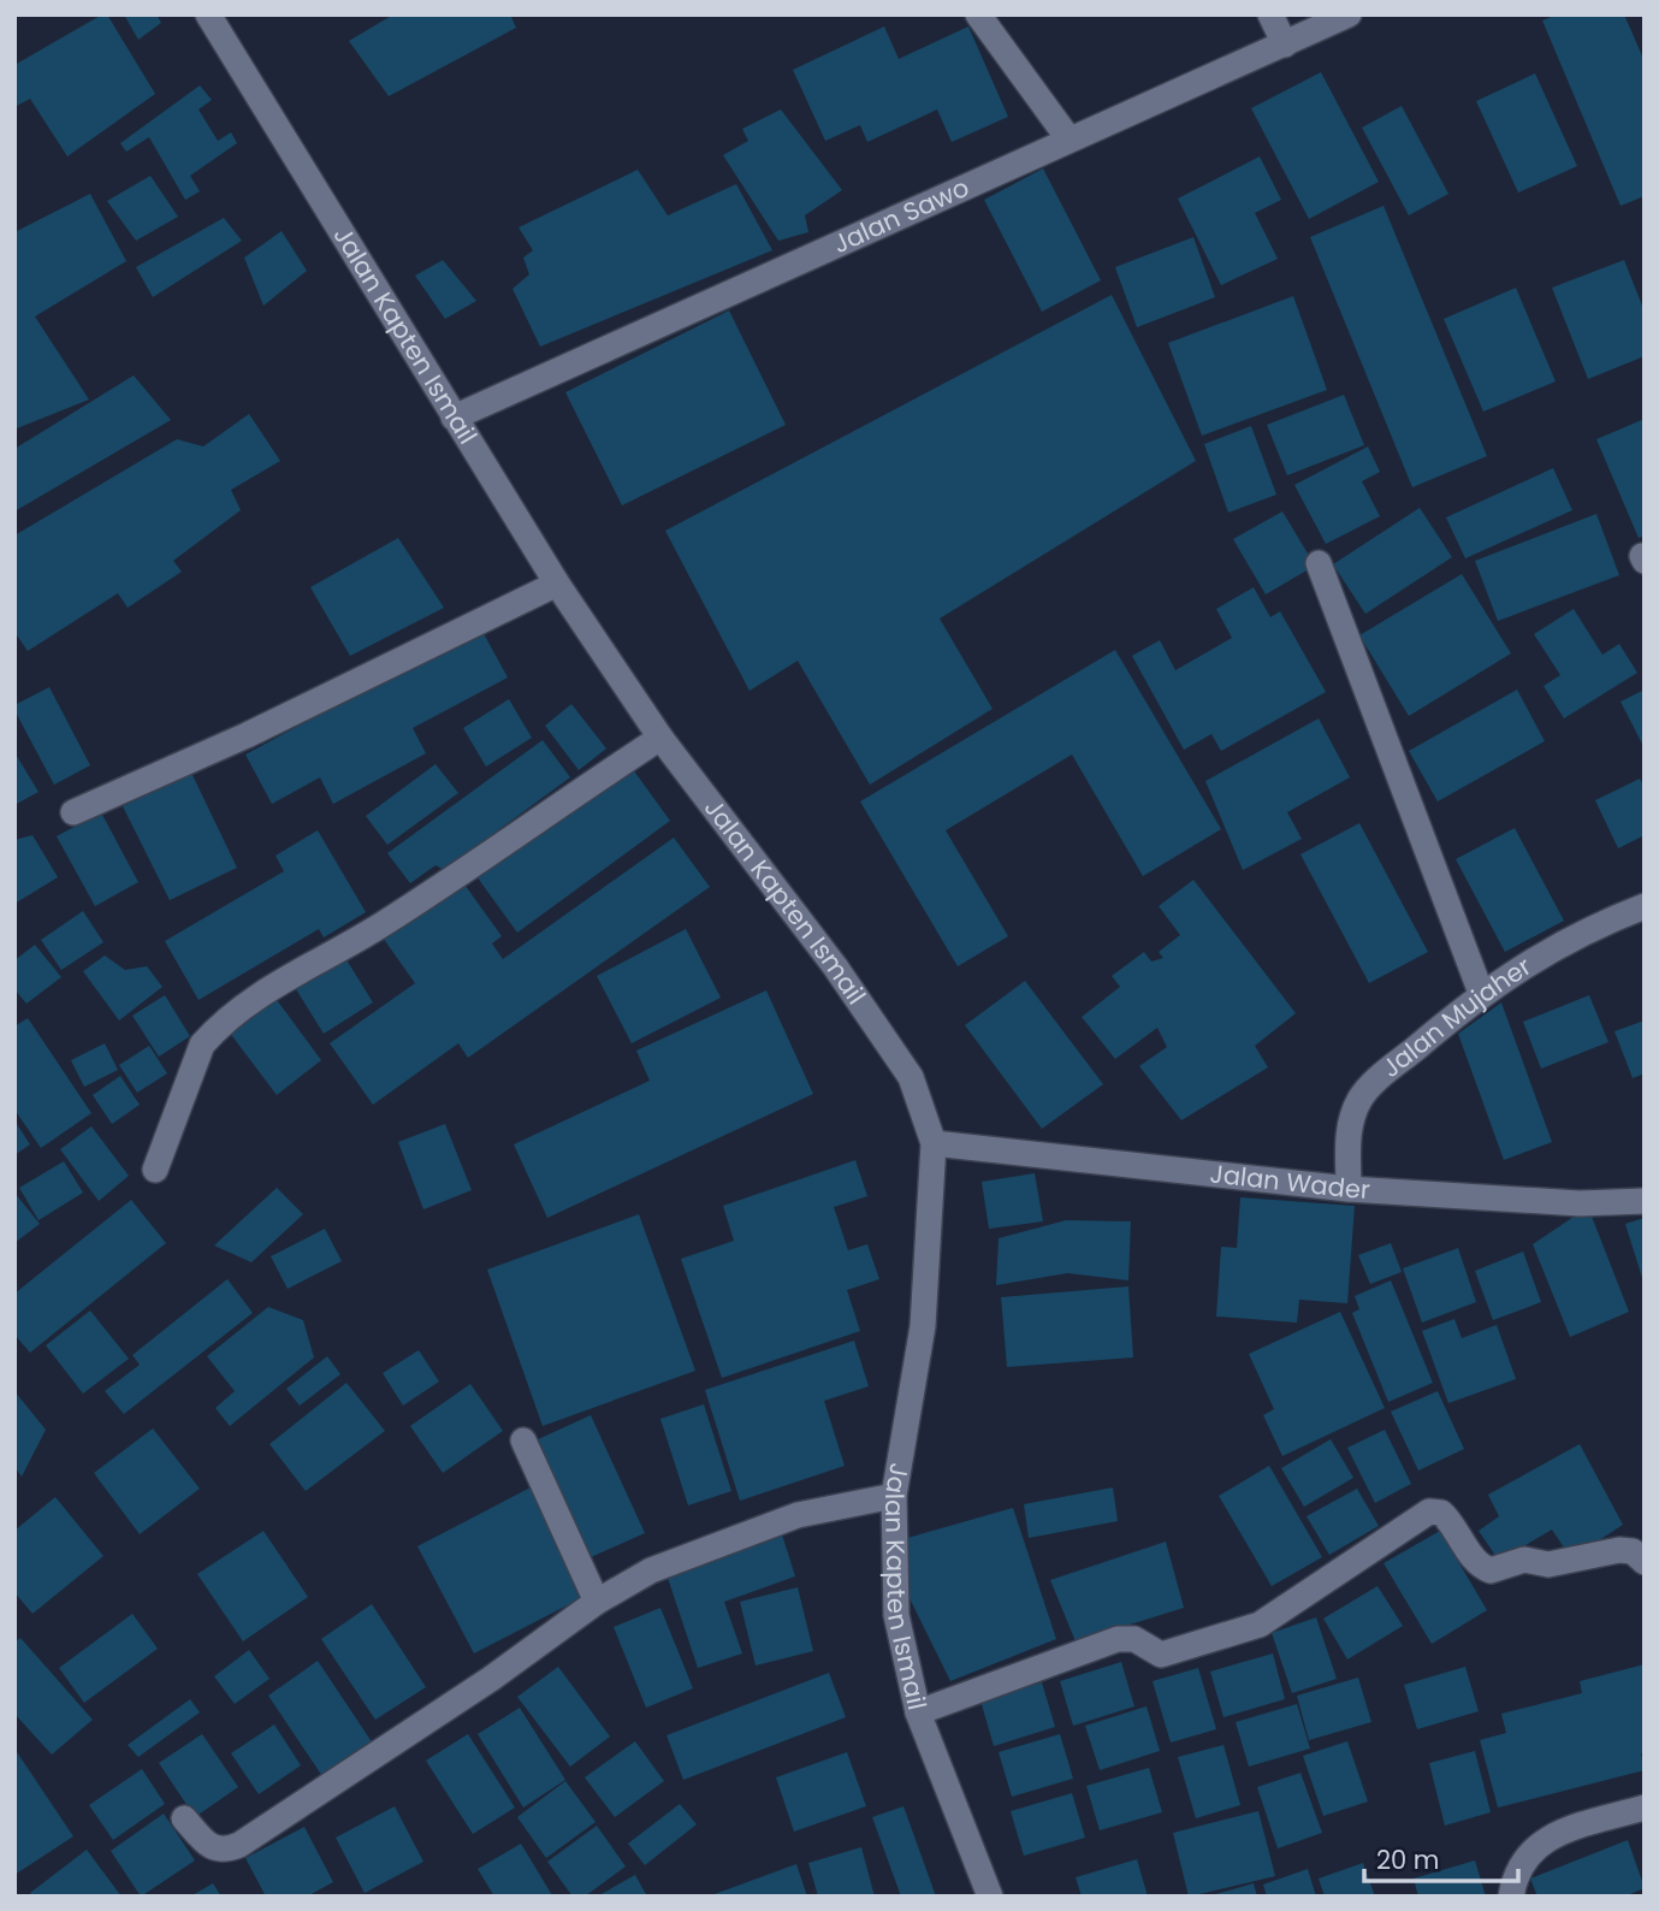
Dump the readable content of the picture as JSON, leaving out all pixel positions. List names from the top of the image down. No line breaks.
{"streets":{"street":["Jalan Sawo","Jalan Kapten Ismail","Jalan Mujaher","Jalan Wader"]},"crossings":[["Jalan Sawo","Jalan Kapten Ismail"],["Jalan Kapten Ismail","Jalan Wader"],["Jalan Mujaher","Jalan Wader"]],"scale_bar":"20 m"}
